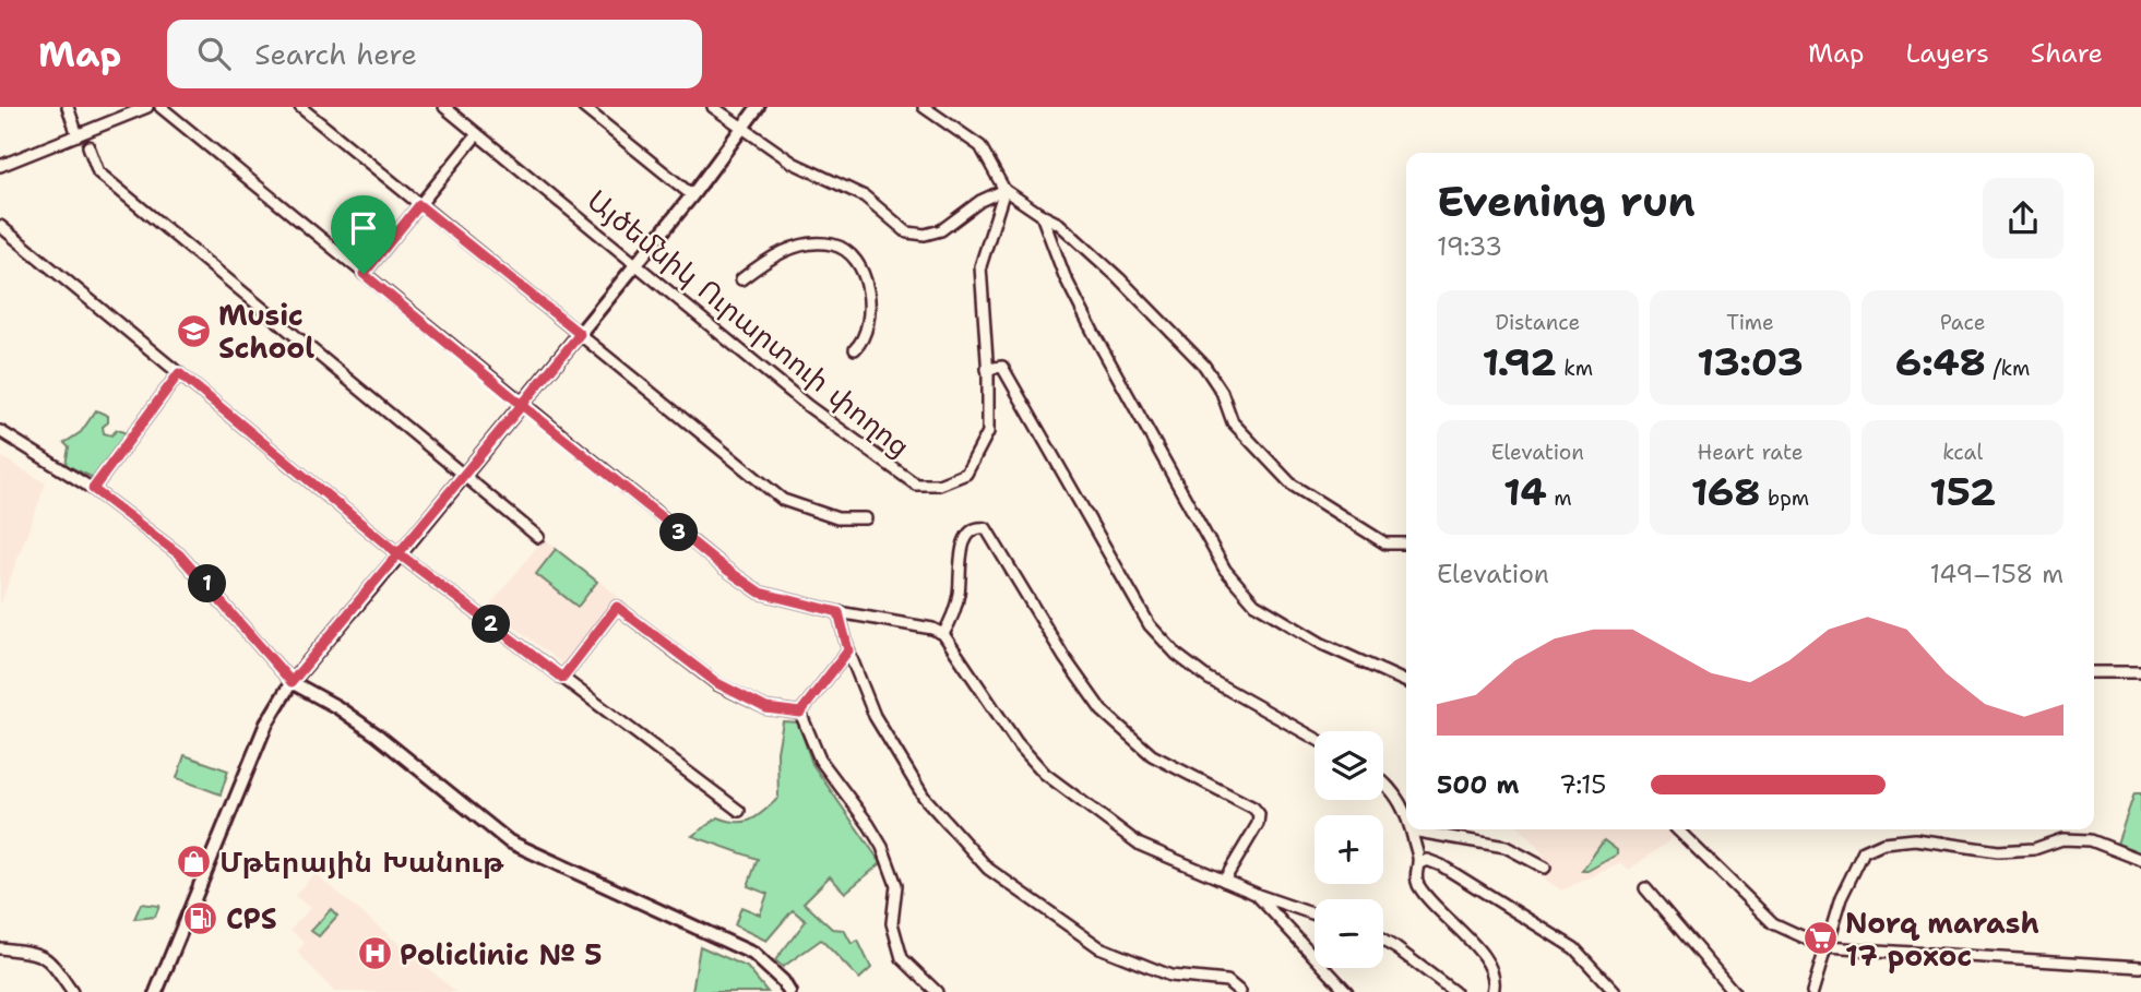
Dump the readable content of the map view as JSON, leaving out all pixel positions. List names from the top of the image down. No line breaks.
{"streets":{"street":["Այծեմնիկ Ուրարտուի փողոց"]},"places":{"school or university":["Music School"],"shop":["Մթերային Խանութ"],"fuel station":["CPS"],"supermarket":["Norq marash 17 poxoc"],"hospital":["Policlinic № 5"]},"page":{"header":"Map","search":"Search here","nav":["Map","Layers","Share"],"heading":["Evening run","19:33"],"stats":[["Distance","1.92 km"],["Time","13:03"],["Pace","6:48 /km"],["Elevation","14 m"],["Heart rate","168 bpm"],["kcal","152"]],"pins":["3","1","2"],"chart":["Elevation","149–158 m"],"map_buttons":["+","−"],"list":[{"name":"500 m","note":"7:15"}]}}
